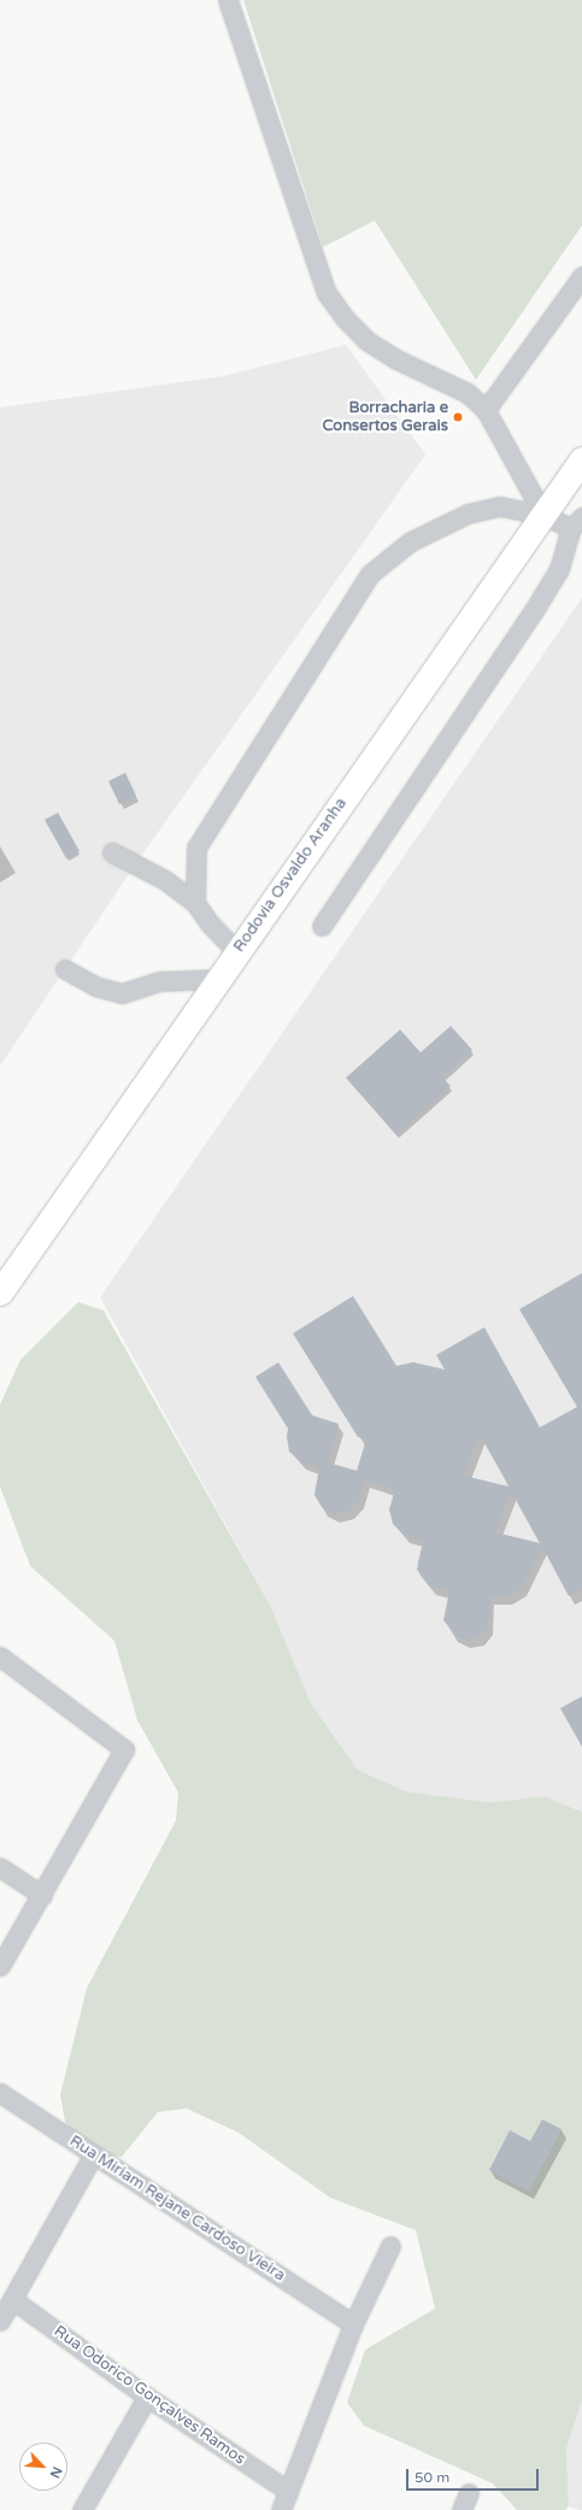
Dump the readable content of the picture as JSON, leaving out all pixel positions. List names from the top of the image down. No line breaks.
{"streets":{"highway":["Rodovia Osvaldo Aranha"],"street":["Rua Miriam Rejane Cardoso Vieira","Rua Odorico Gonçalves Ramos"]},"places":["Borracharia e Consertos Gerais"],"scale_bar":"50 m","north":"bottom right"}
